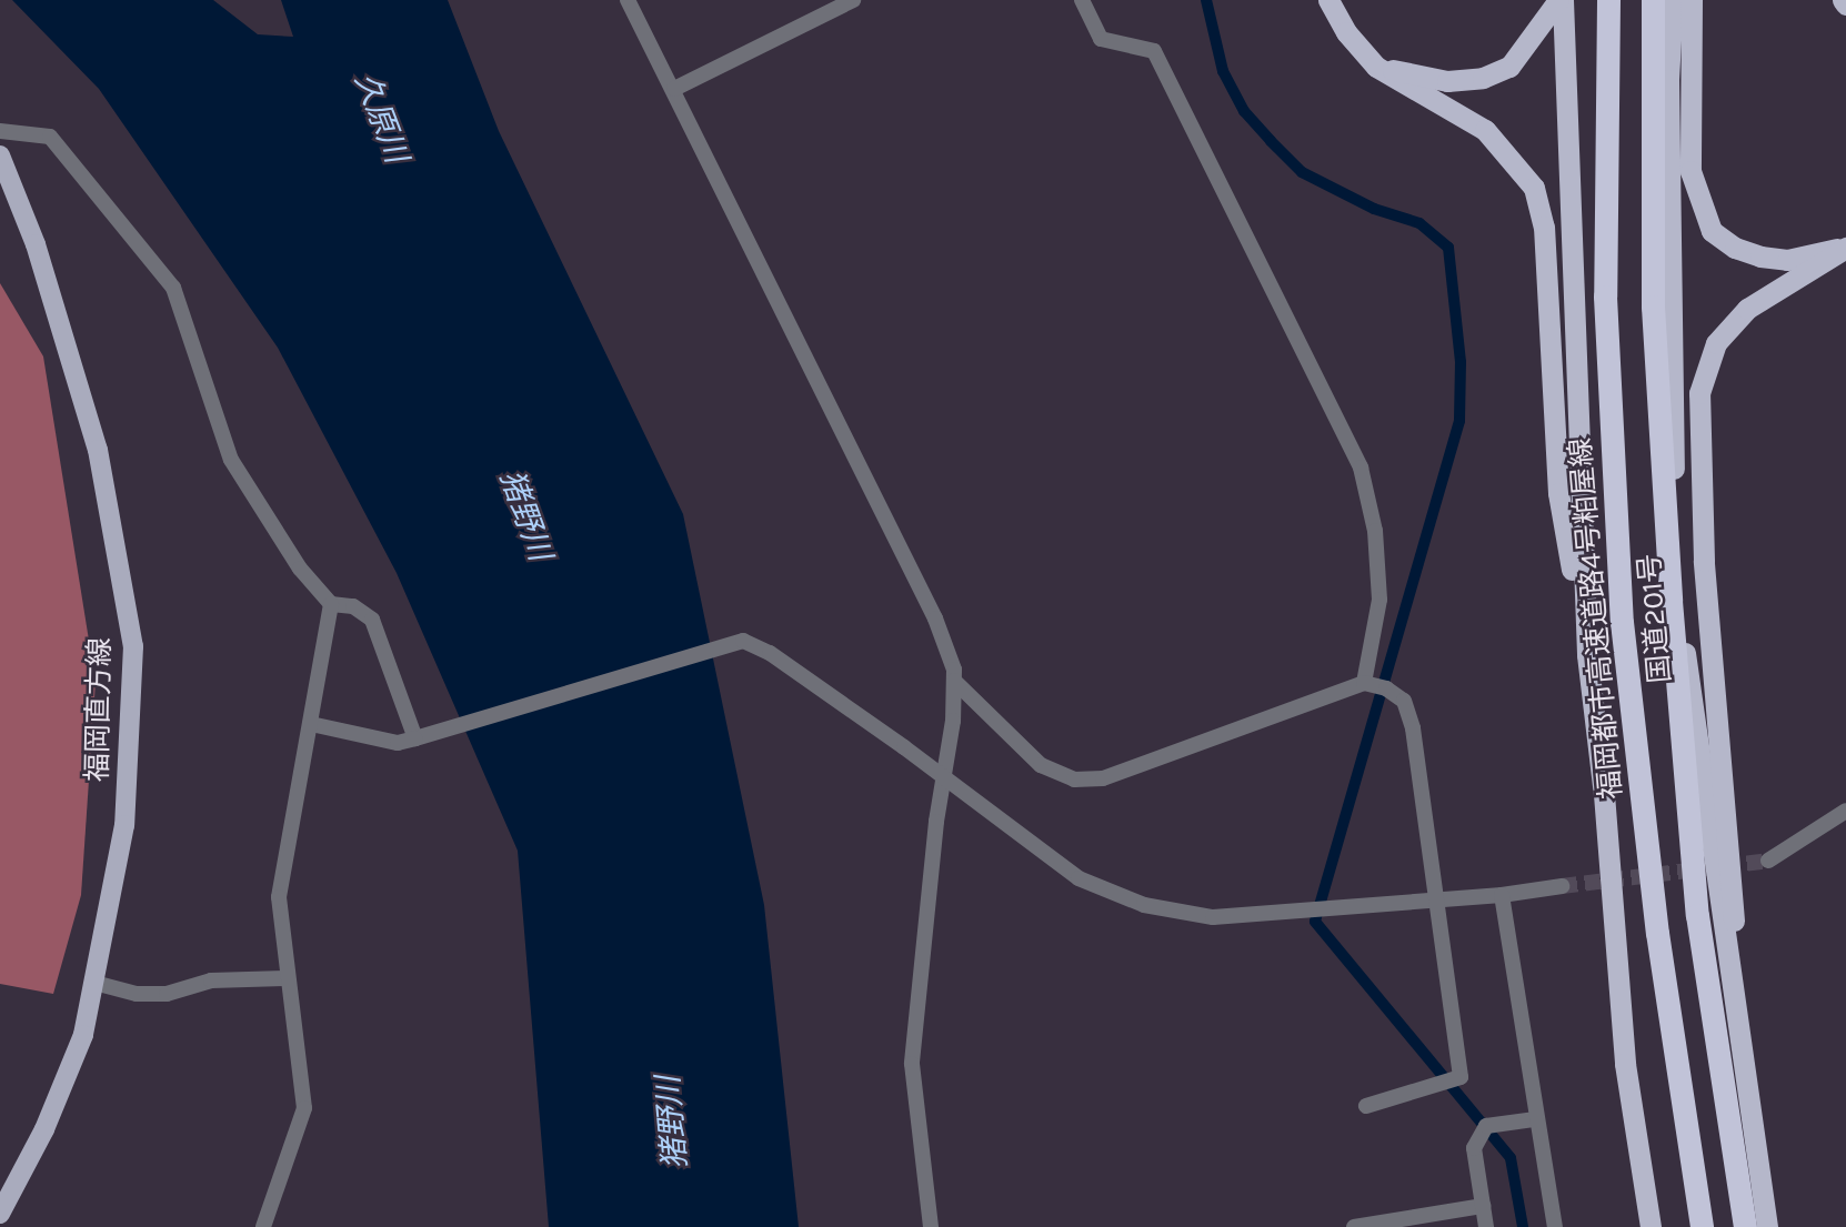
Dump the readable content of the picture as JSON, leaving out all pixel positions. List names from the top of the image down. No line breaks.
{"streets":{"highway":["福岡都市高速道路4号粕屋線","国道201号"],"main road":["福岡直方線"]},"water":["久原川","猪野川"]}
